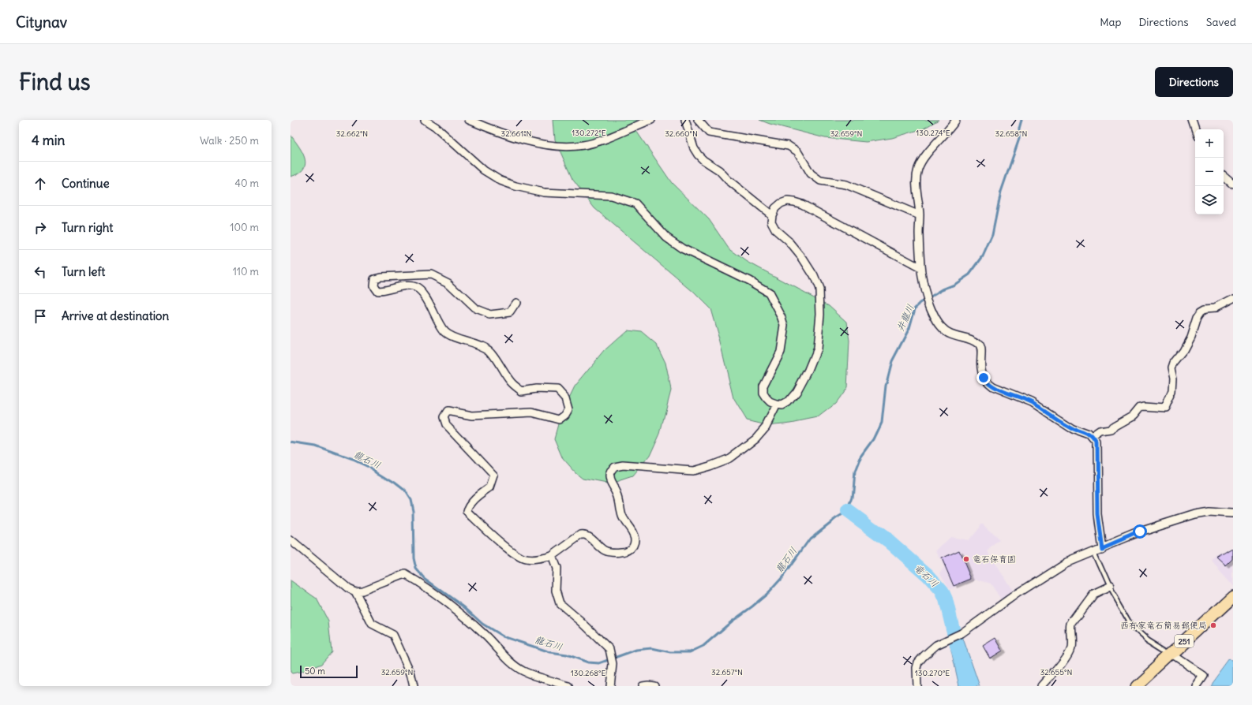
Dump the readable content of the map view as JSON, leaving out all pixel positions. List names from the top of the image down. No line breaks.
{"streets":{"highway":["251"]},"water":["井龍川","龍石川","竜石川"],"places":["竜石保育園","西有家竜石簡易郵便局"],"scale_bar":"50 m","page":{"header":"Citynav","nav":["Map","Directions","Saved"],"buttons":"Directions","title":"Find us","heading":["4 min","Walk · 250 m"],"map_buttons":["+","−"],"list":[["Continue","40 m"],["Turn right","100 m"],["Turn left","110 m"],"Arrive at destination"],"scale":"50 m"},"coordinates":["130.272°E","130.274°E","32.662°N","32.661°N","32.660°N","32.659°N","32.658°N","32.657°N","32.655°N","130.268°E","130.270°E"]}
